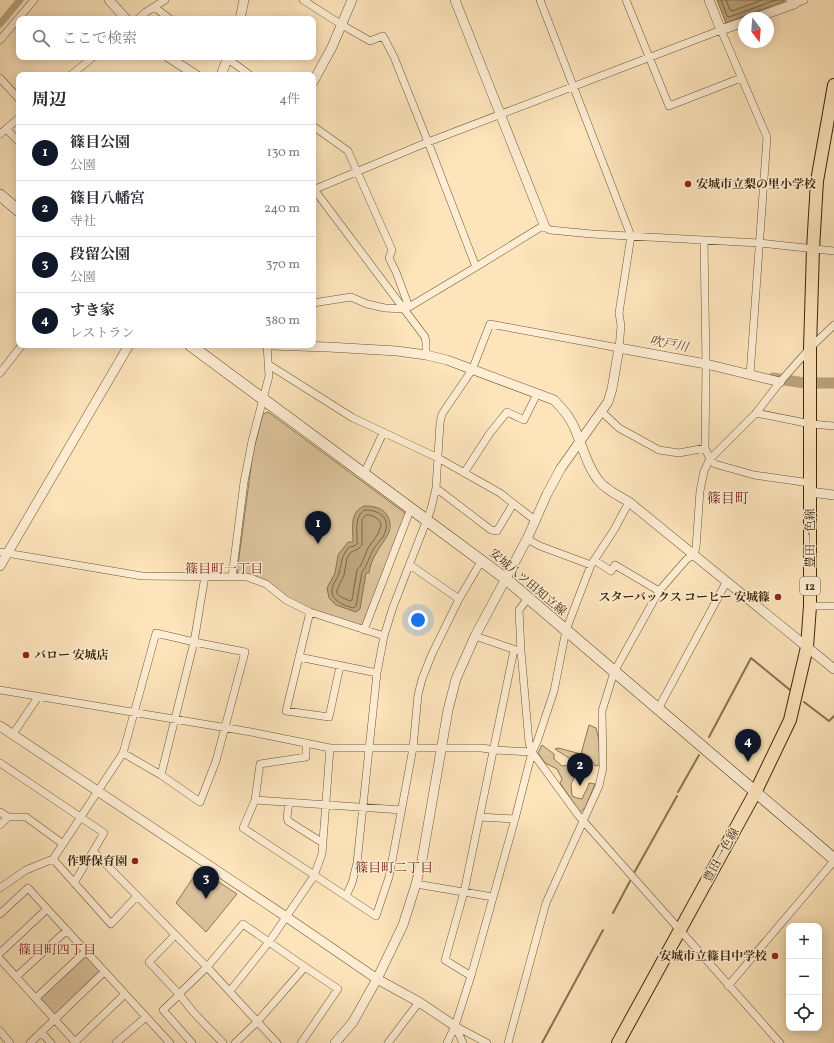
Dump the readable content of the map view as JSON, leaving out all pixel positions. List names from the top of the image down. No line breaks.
{"streets":{"main road":["豊田一色線","安城八ツ田知立線","12"]},"crossings":[["豊田一色線","安城八ツ田知立線"]],"districts":["篠目町","篠目町一丁目","篠目町二丁目","篠目町四丁目"],"water":["吹戸川"],"places":["安城市立梨の里小学校","スターバックス コーヒー 安城篠","バロー 安城店","作野保育園","安城市立篠目中学校"],"north":"bottom","page":{"search":"ここで検索","heading":["周辺","4件"],"list":[{"mark":"1","name":"篠目公園","note":"公園","value":"130 m"},{"mark":"2","name":"篠目八幡宮","note":"寺社","value":"240 m"},{"mark":"3","name":"段留公園","note":"公園","value":"370 m"},{"mark":"4","name":"すき家","note":"レストラン","value":"380 m"}],"pins":["1","4","2","3"],"map_buttons":["+","−"]}}
